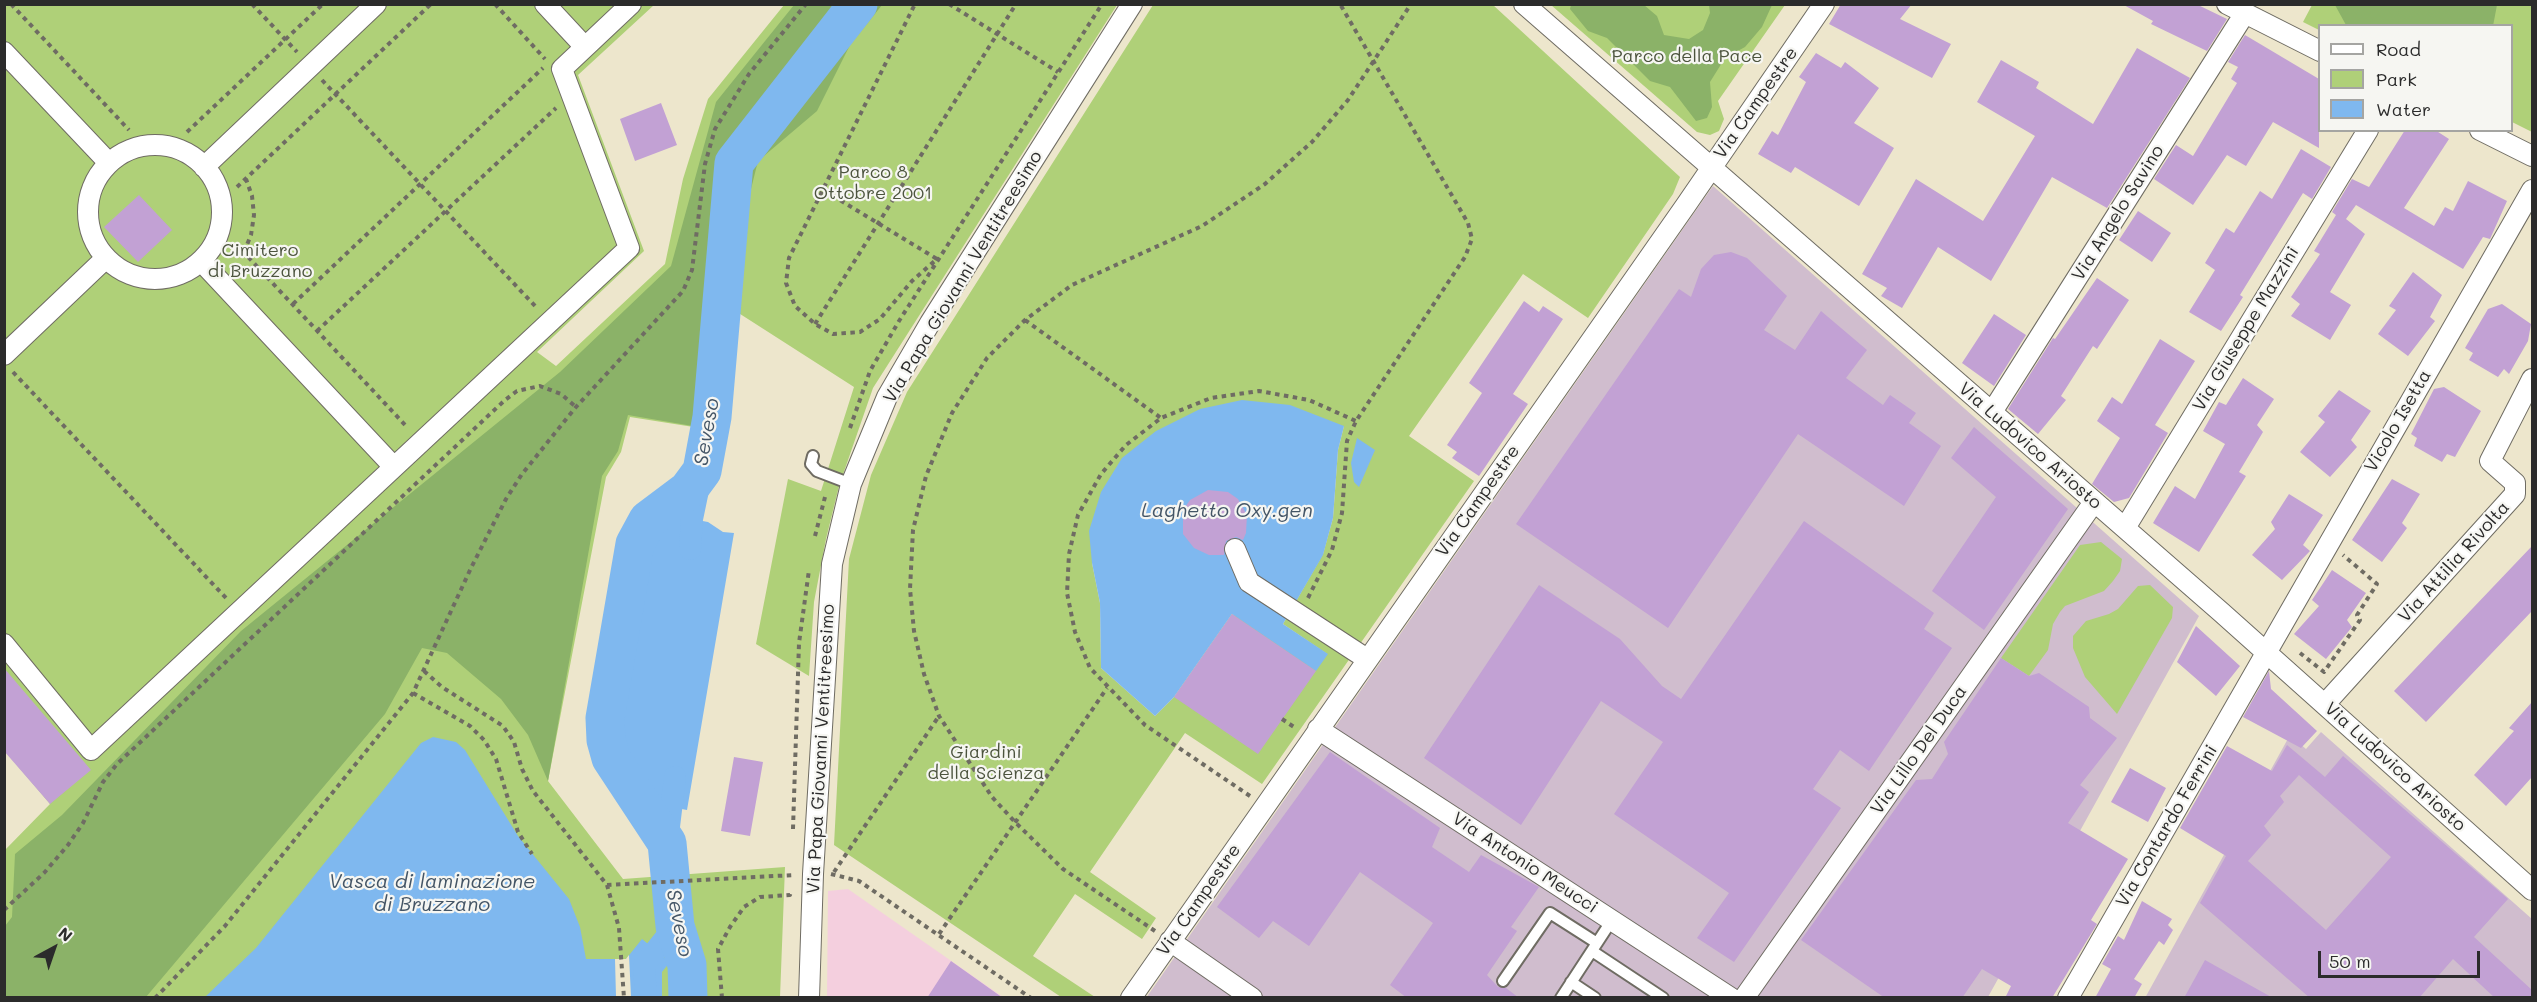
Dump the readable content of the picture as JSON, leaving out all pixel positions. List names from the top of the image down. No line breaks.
{"streets":{"street":["Via Campestre","Via Angelo Savino","Via Papa Giovanni Ventitreesimo","Via Giuseppe Mazzini","Vicolo Isetta","Via Ludovico Ariosto","Via Attilia Rivolta","Via Lillo Del Duca","Via Contardo Ferrini","Via Antonio Meucci"]},"crossings":[["Via Campestre","Via Ludovico Ariosto"],["Via Campestre","Via Antonio Meucci"],["Via Angelo Savino","Via Ludovico Ariosto"],["Via Giuseppe Mazzini","Via Ludovico Ariosto"],["Vicolo Isetta","Via Ludovico Ariosto"],["Vicolo Isetta","Via Contardo Ferrini"],["Via Ludovico Ariosto","Via Attilia Rivolta"],["Via Ludovico Ariosto","Via Lillo Del Duca"],["Via Ludovico Ariosto","Via Contardo Ferrini"]],"water":["Seveso","Laghetto Oxy.gen","Vasca di laminazione di Bruzzano"],"parks":["Parco della Pace","Parco 8 Ottobre 2001","Cimitero di Bruzzano","Giardini della Scienza"],"legend":["Road","Park","Water"],"scale_bar":"50 m","north":"top right"}
